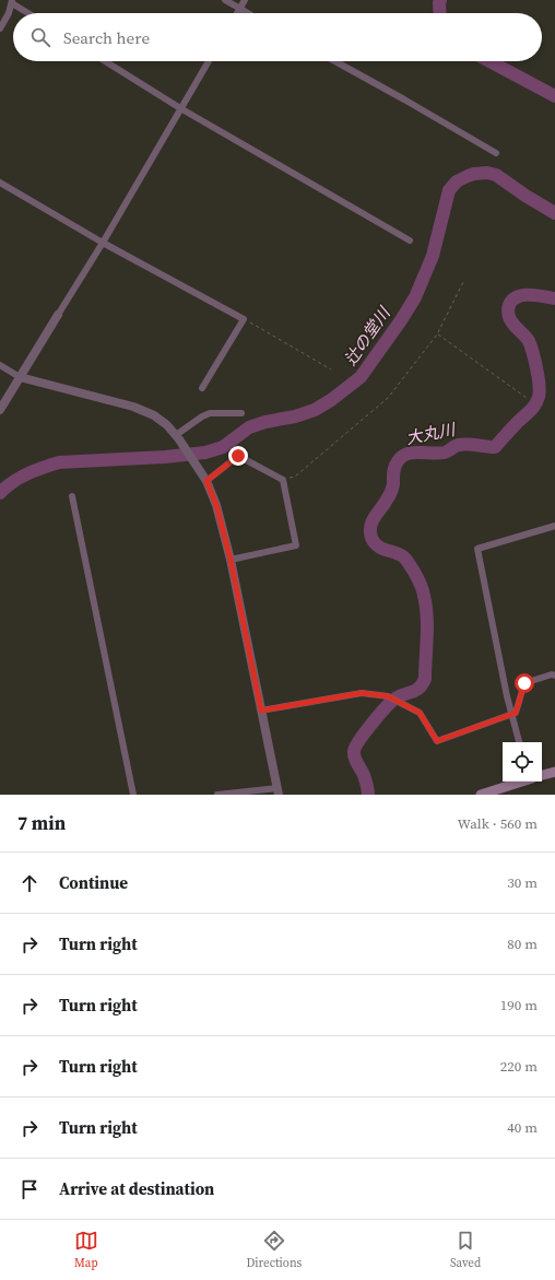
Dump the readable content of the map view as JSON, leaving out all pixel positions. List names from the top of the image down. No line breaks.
{"water":["辻の堂川","大丸川"],"page":{"search":"Search here","heading":["7 min","Walk · 560 m"],"list":[["Continue","30 m"],["Turn right","80 m"],["Turn right","190 m"],["Turn right","220 m"],["Turn right","40 m"],"Arrive at destination"],"nav":["Map","Directions","Saved"]}}
